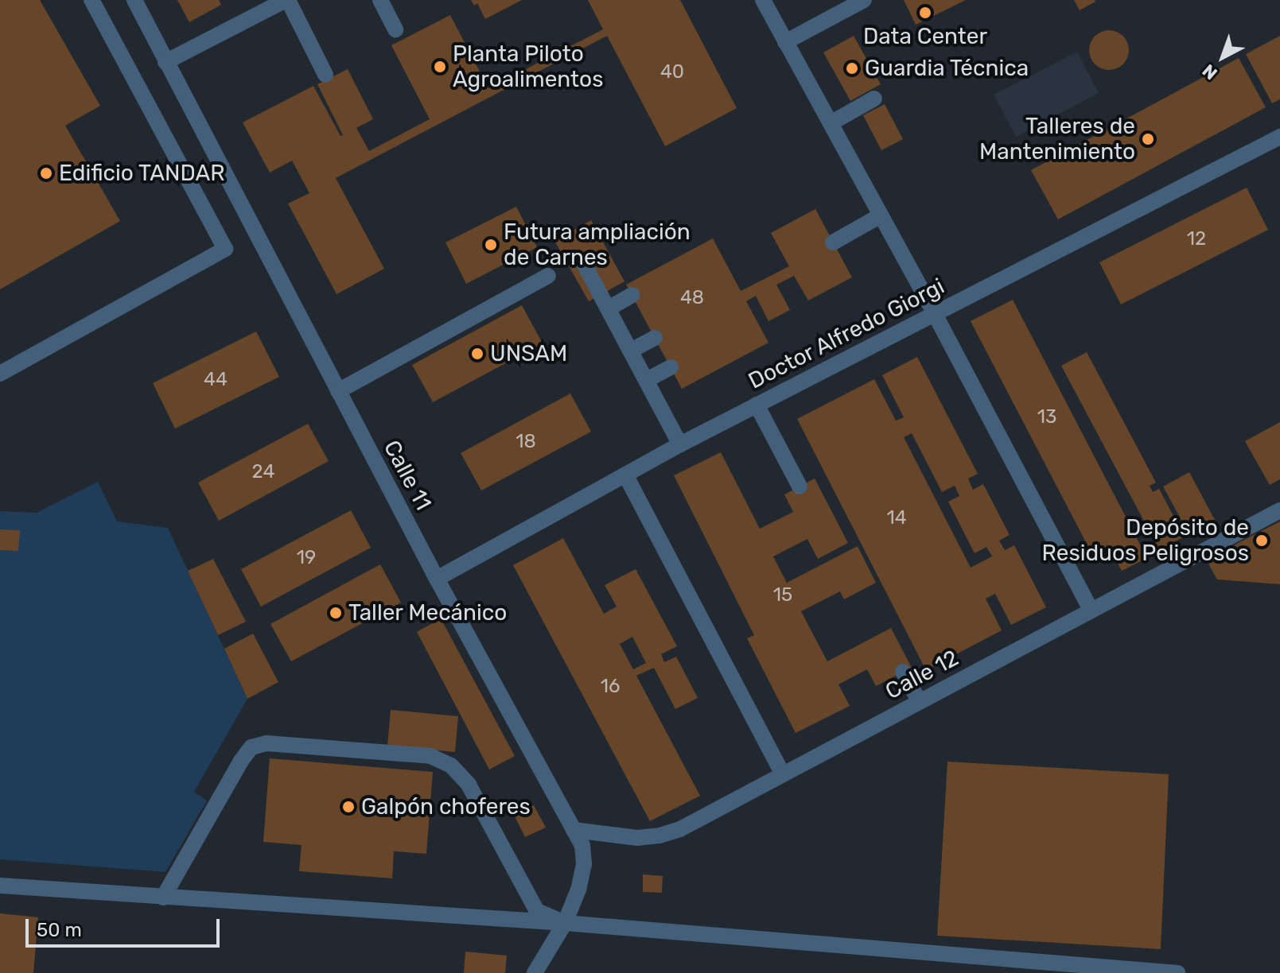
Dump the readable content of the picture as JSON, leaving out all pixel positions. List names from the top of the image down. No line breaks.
{"streets":{"lane":["Doctor Alfredo Giorgi","Calle 11","Calle 12"]},"crossings":[["Doctor Alfredo Giorgi","Calle 11"],["Calle 11","Calle 12"]],"places":["Data Center","Planta Piloto Agroalimentos","Guardia Técnica","Talleres de Mantenimiento","Edificio TANDAR","Futura ampliación de Carnes","UNSAM","Depósito de Residuos Peligrosos","Taller Mecánico","Galpón choferes"],"house_numbers":["40","12","48","44","13","18","24","14","19","15","16"],"scale_bar":"50 m","north":"bottom left"}
